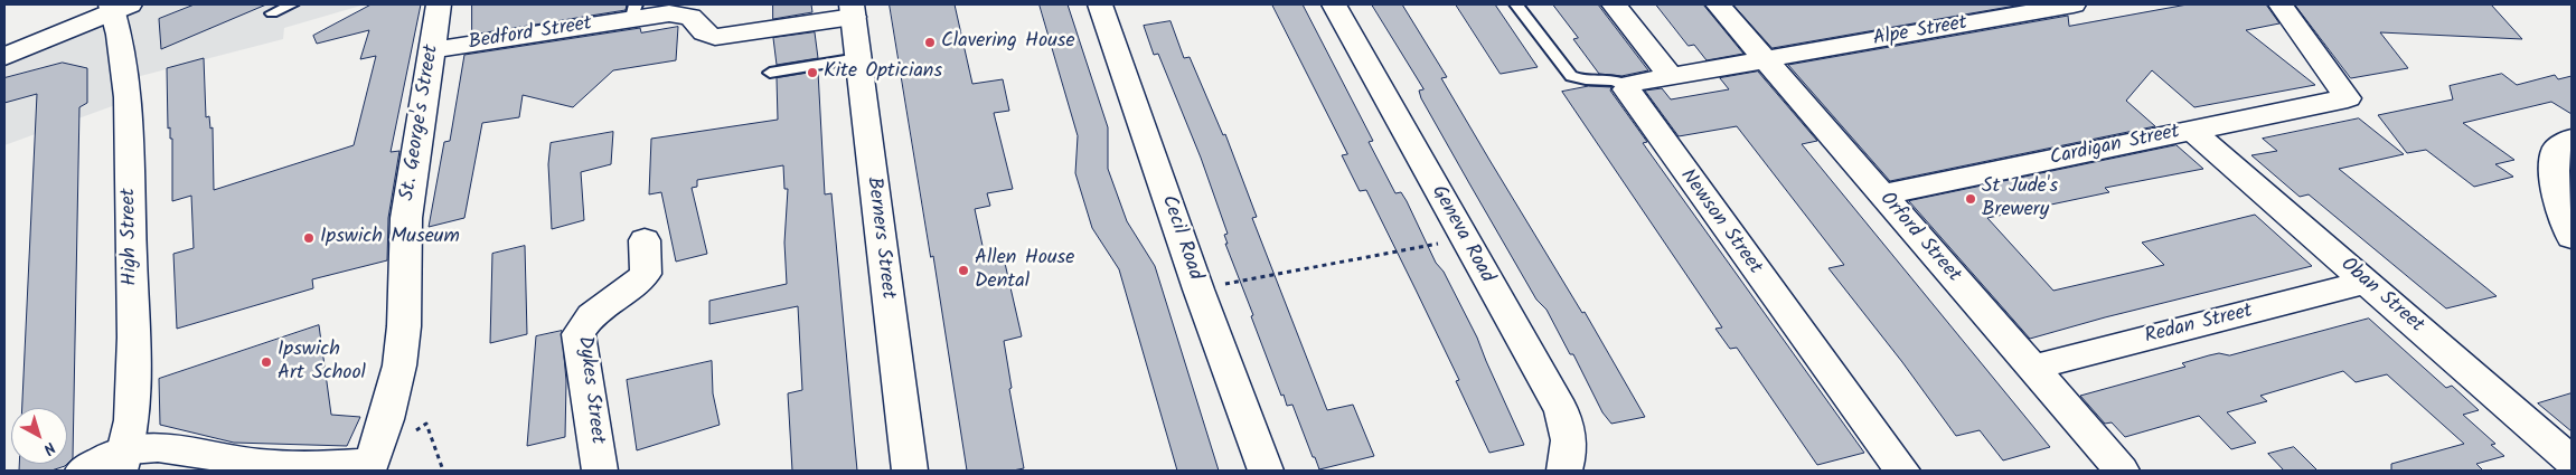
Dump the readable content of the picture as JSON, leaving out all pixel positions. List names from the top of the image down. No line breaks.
{"streets":{"street":["Alpe Street","Bedford Street","St. George's Street","Cardigan Street","Newson Street","Geneva Road","High Street","Berners Street","Cecil Road","Orford Street","Oban Street","Redan Street","Dykes Street"]},"crossings":[["Alpe Street","Orford Street"],["Bedford Street","St. George's Street"],["Bedford Street","Berners Street"],["Cardigan Street","Orford Street"],["Cardigan Street","Oban Street"],["Orford Street","Redan Street"],["Oban Street","Redan Street"]],"places":["Clavering House","Kite Opticians","St Jude's Brewery","Ipswich Museum","Allen House Dental","Ipswich Art School"],"north":"bottom right"}
